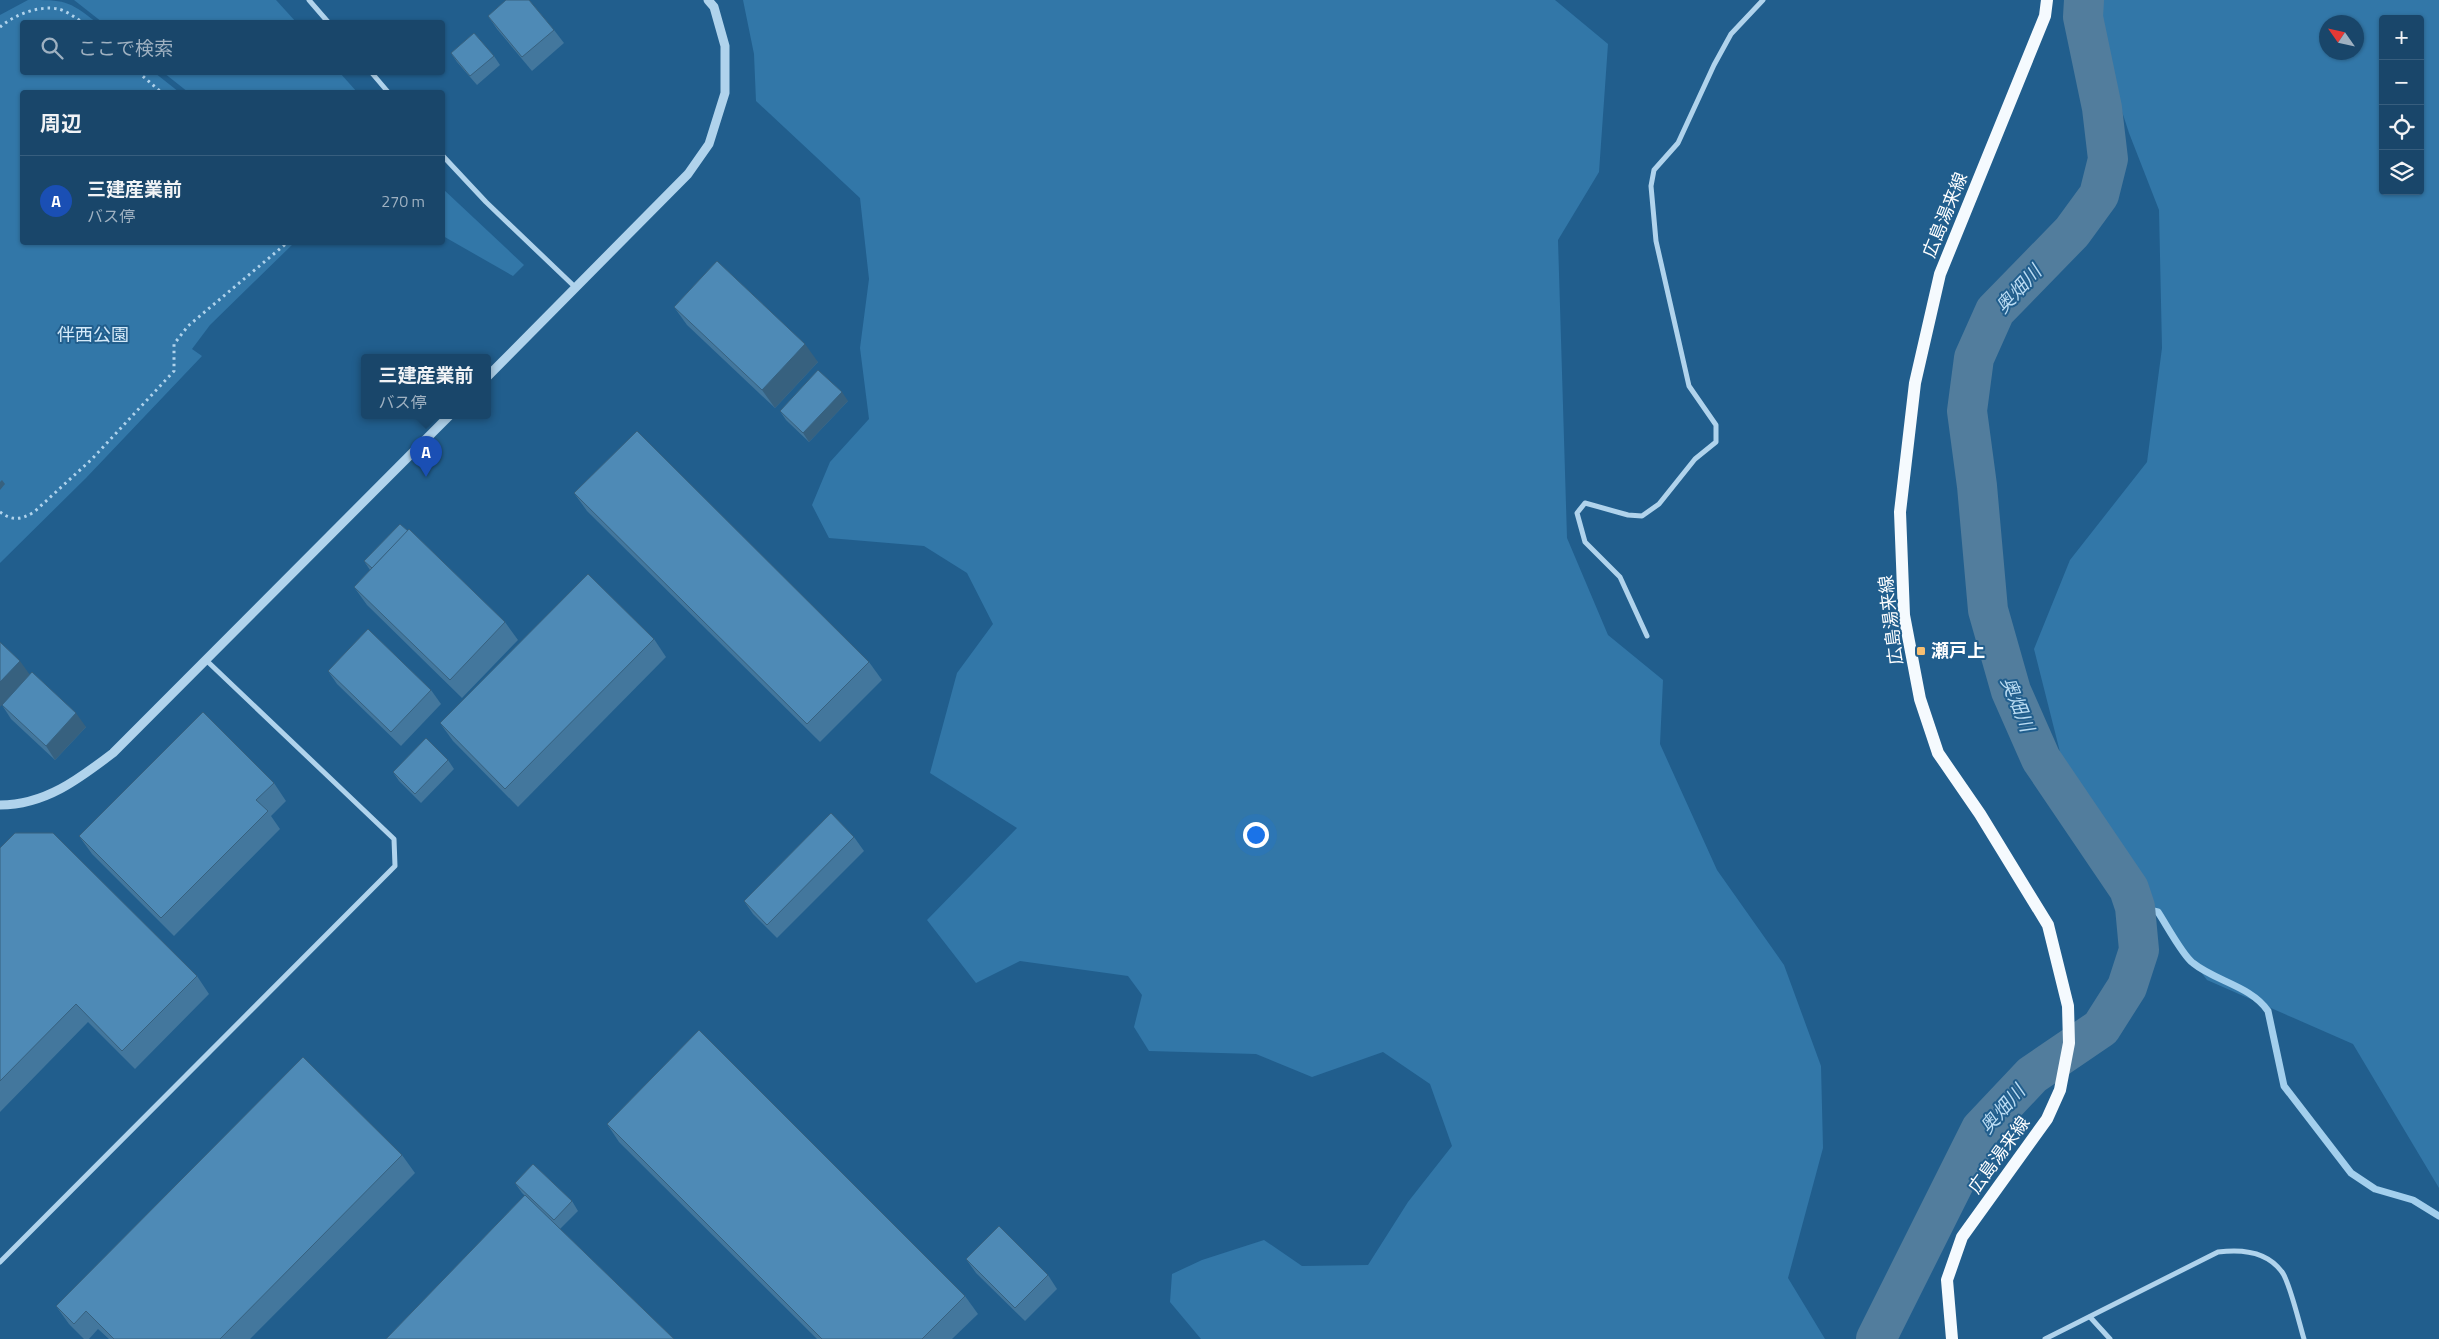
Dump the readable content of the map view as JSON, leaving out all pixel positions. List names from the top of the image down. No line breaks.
{"streets":{"main road":["広島湯来線"]},"water":["奥畑川"],"parks":["伴西公園"],"places":{"transit":["瀬戸上"]},"north":"top left","page":{"map_buttons":["+","−"],"search":"ここで検索","heading":"周辺","list":[{"mark":"A","name":"三建産業前","note":"バス停","value":"270 m"}],"popup":["三建産業前","バス停"],"pins":"A"}}
